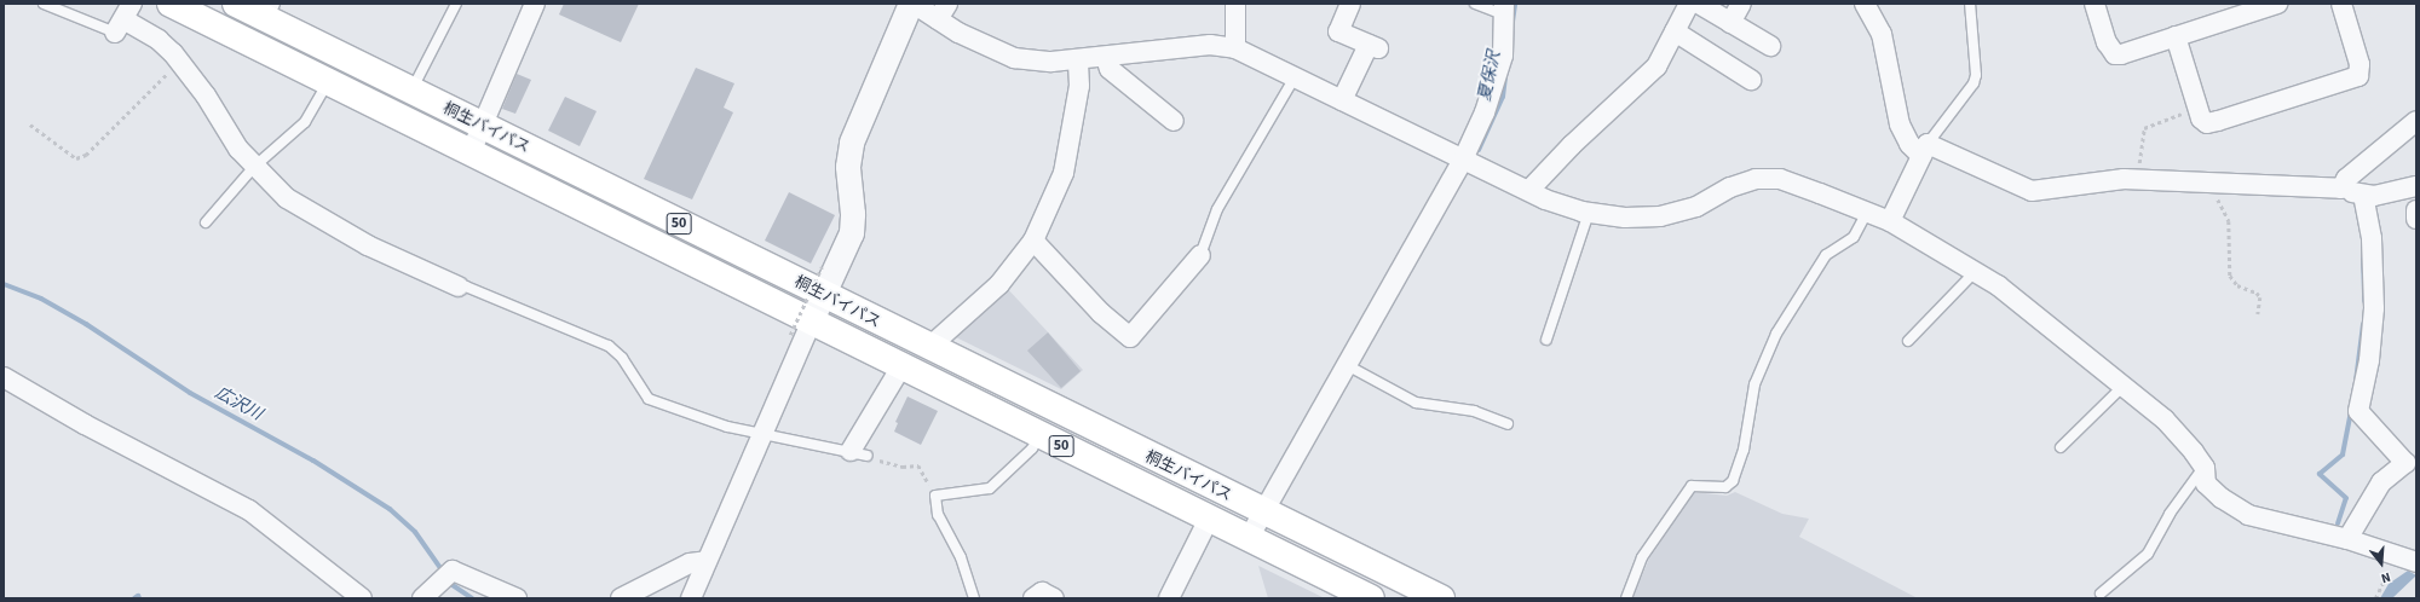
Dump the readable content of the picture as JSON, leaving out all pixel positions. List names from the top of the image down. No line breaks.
{"streets":{"highway":["桐生バイパス","50"]},"water":["夏保沢","広沢川"],"north":"bottom"}
